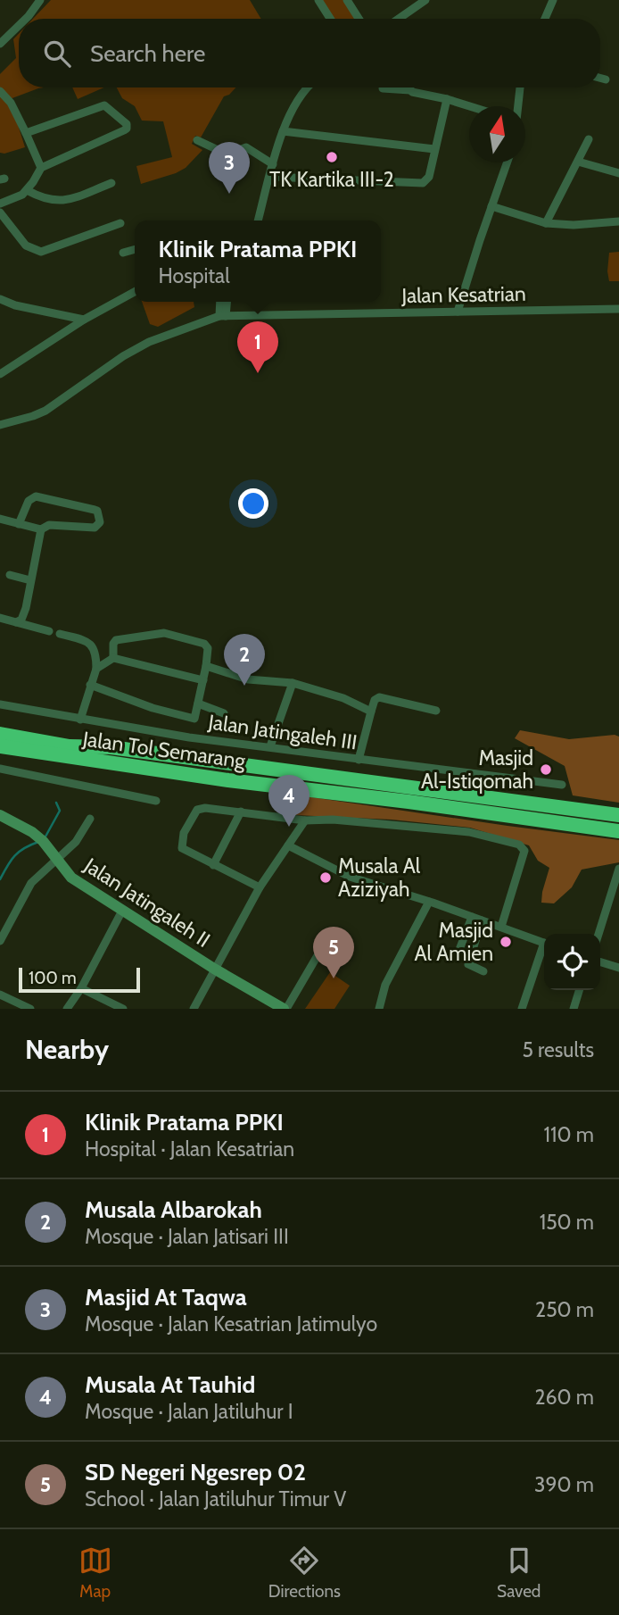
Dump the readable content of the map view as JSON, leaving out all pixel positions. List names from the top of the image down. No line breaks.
{"streets":{"highway":["Jalan Tol Semarang"],"street":["Jalan Kesatrian","Jalan Jatingaleh III","Jalan Jatingaleh II"]},"places":["TK Kartika III-2","Masjid Al-Istiqomah","Musala Al Aziziyah","Masjid Al Amien"],"scale_bar":"100 m","north":"top","page":{"search":"Search here","pins":["3","1","2","4","5"],"popup":["Klinik Pratama PPKI","Hospital"],"scale":"100 m","heading":["Nearby","5 results"],"list":[{"mark":"1","name":"Klinik Pratama PPKI","note":"Hospital · Jalan Kesatrian","value":"110 m"},{"mark":"2","name":"Musala Albarokah","note":"Mosque · Jalan Jatisari III","value":"150 m"},{"mark":"3","name":"Masjid At Taqwa","note":"Mosque · Jalan Kesatrian Jatimulyo","value":"250 m"},{"mark":"4","name":"Musala At Tauhid","note":"Mosque · Jalan Jatiluhur I","value":"260 m"},{"mark":"5","name":"SD Negeri Ngesrep 02","note":"School · Jalan Jatiluhur Timur V","value":"390 m"}],"nav":["Map","Directions","Saved"]}}
